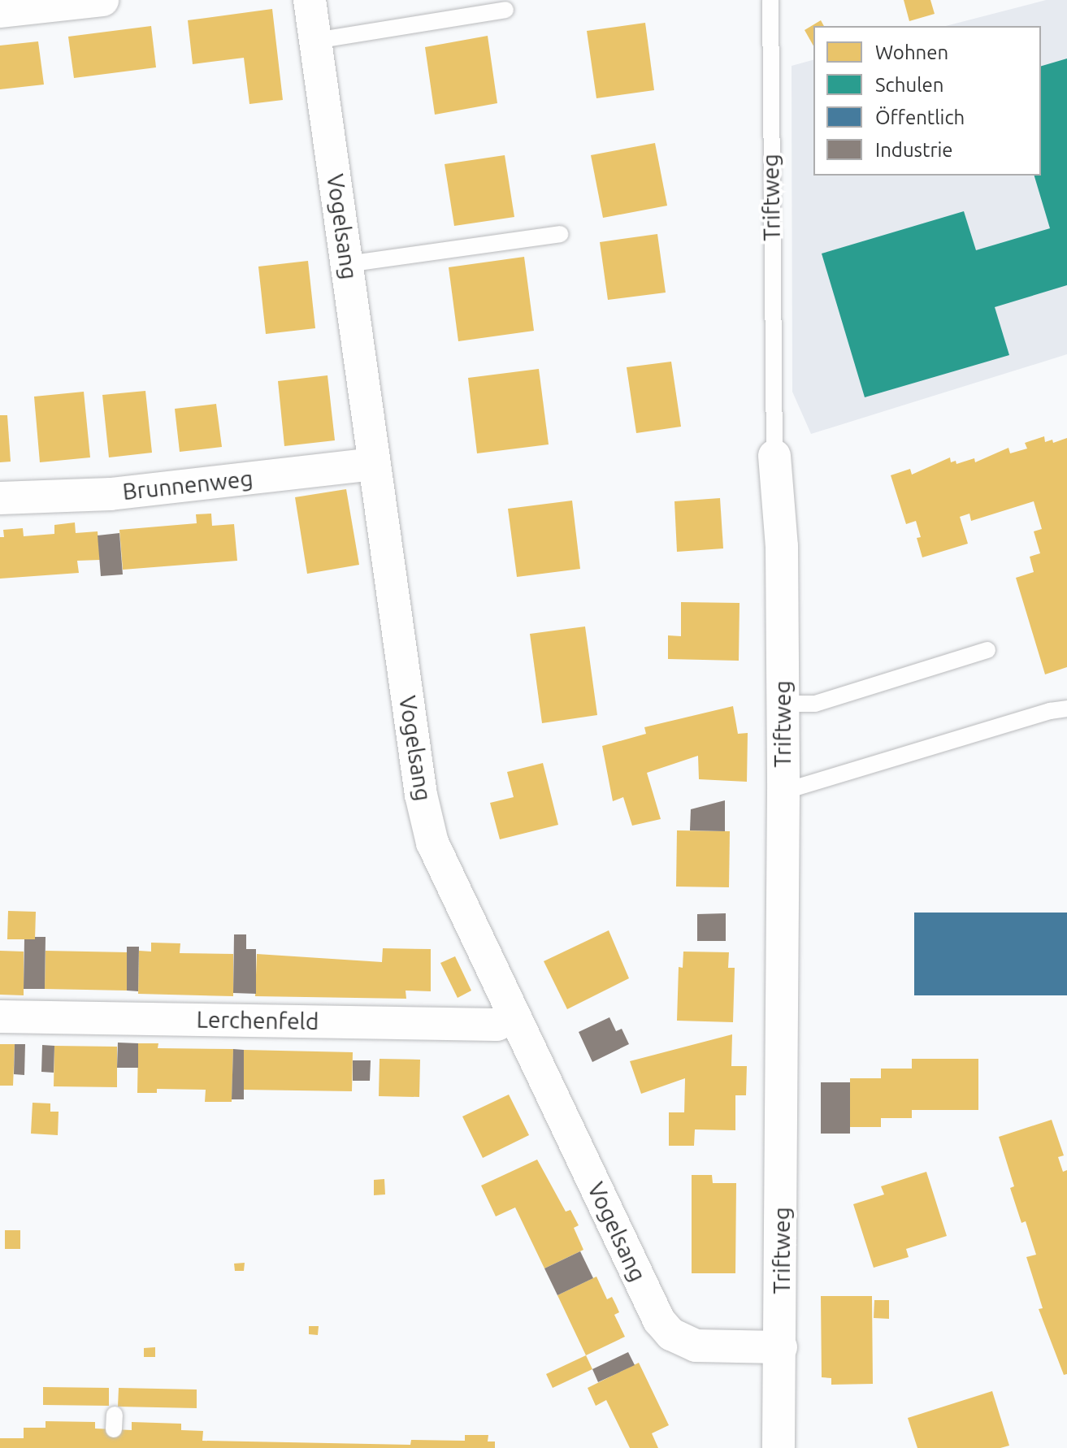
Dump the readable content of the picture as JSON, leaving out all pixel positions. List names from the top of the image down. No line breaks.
{"streets":{"street":["Triftweg","Vogelsang","Brunnenweg","Lerchenfeld"]},"crossings":[["Triftweg","Vogelsang"],["Vogelsang","Brunnenweg"],["Vogelsang","Lerchenfeld"]],"legend":["Wohnen","Schulen","Öffentlich","Industrie"]}
